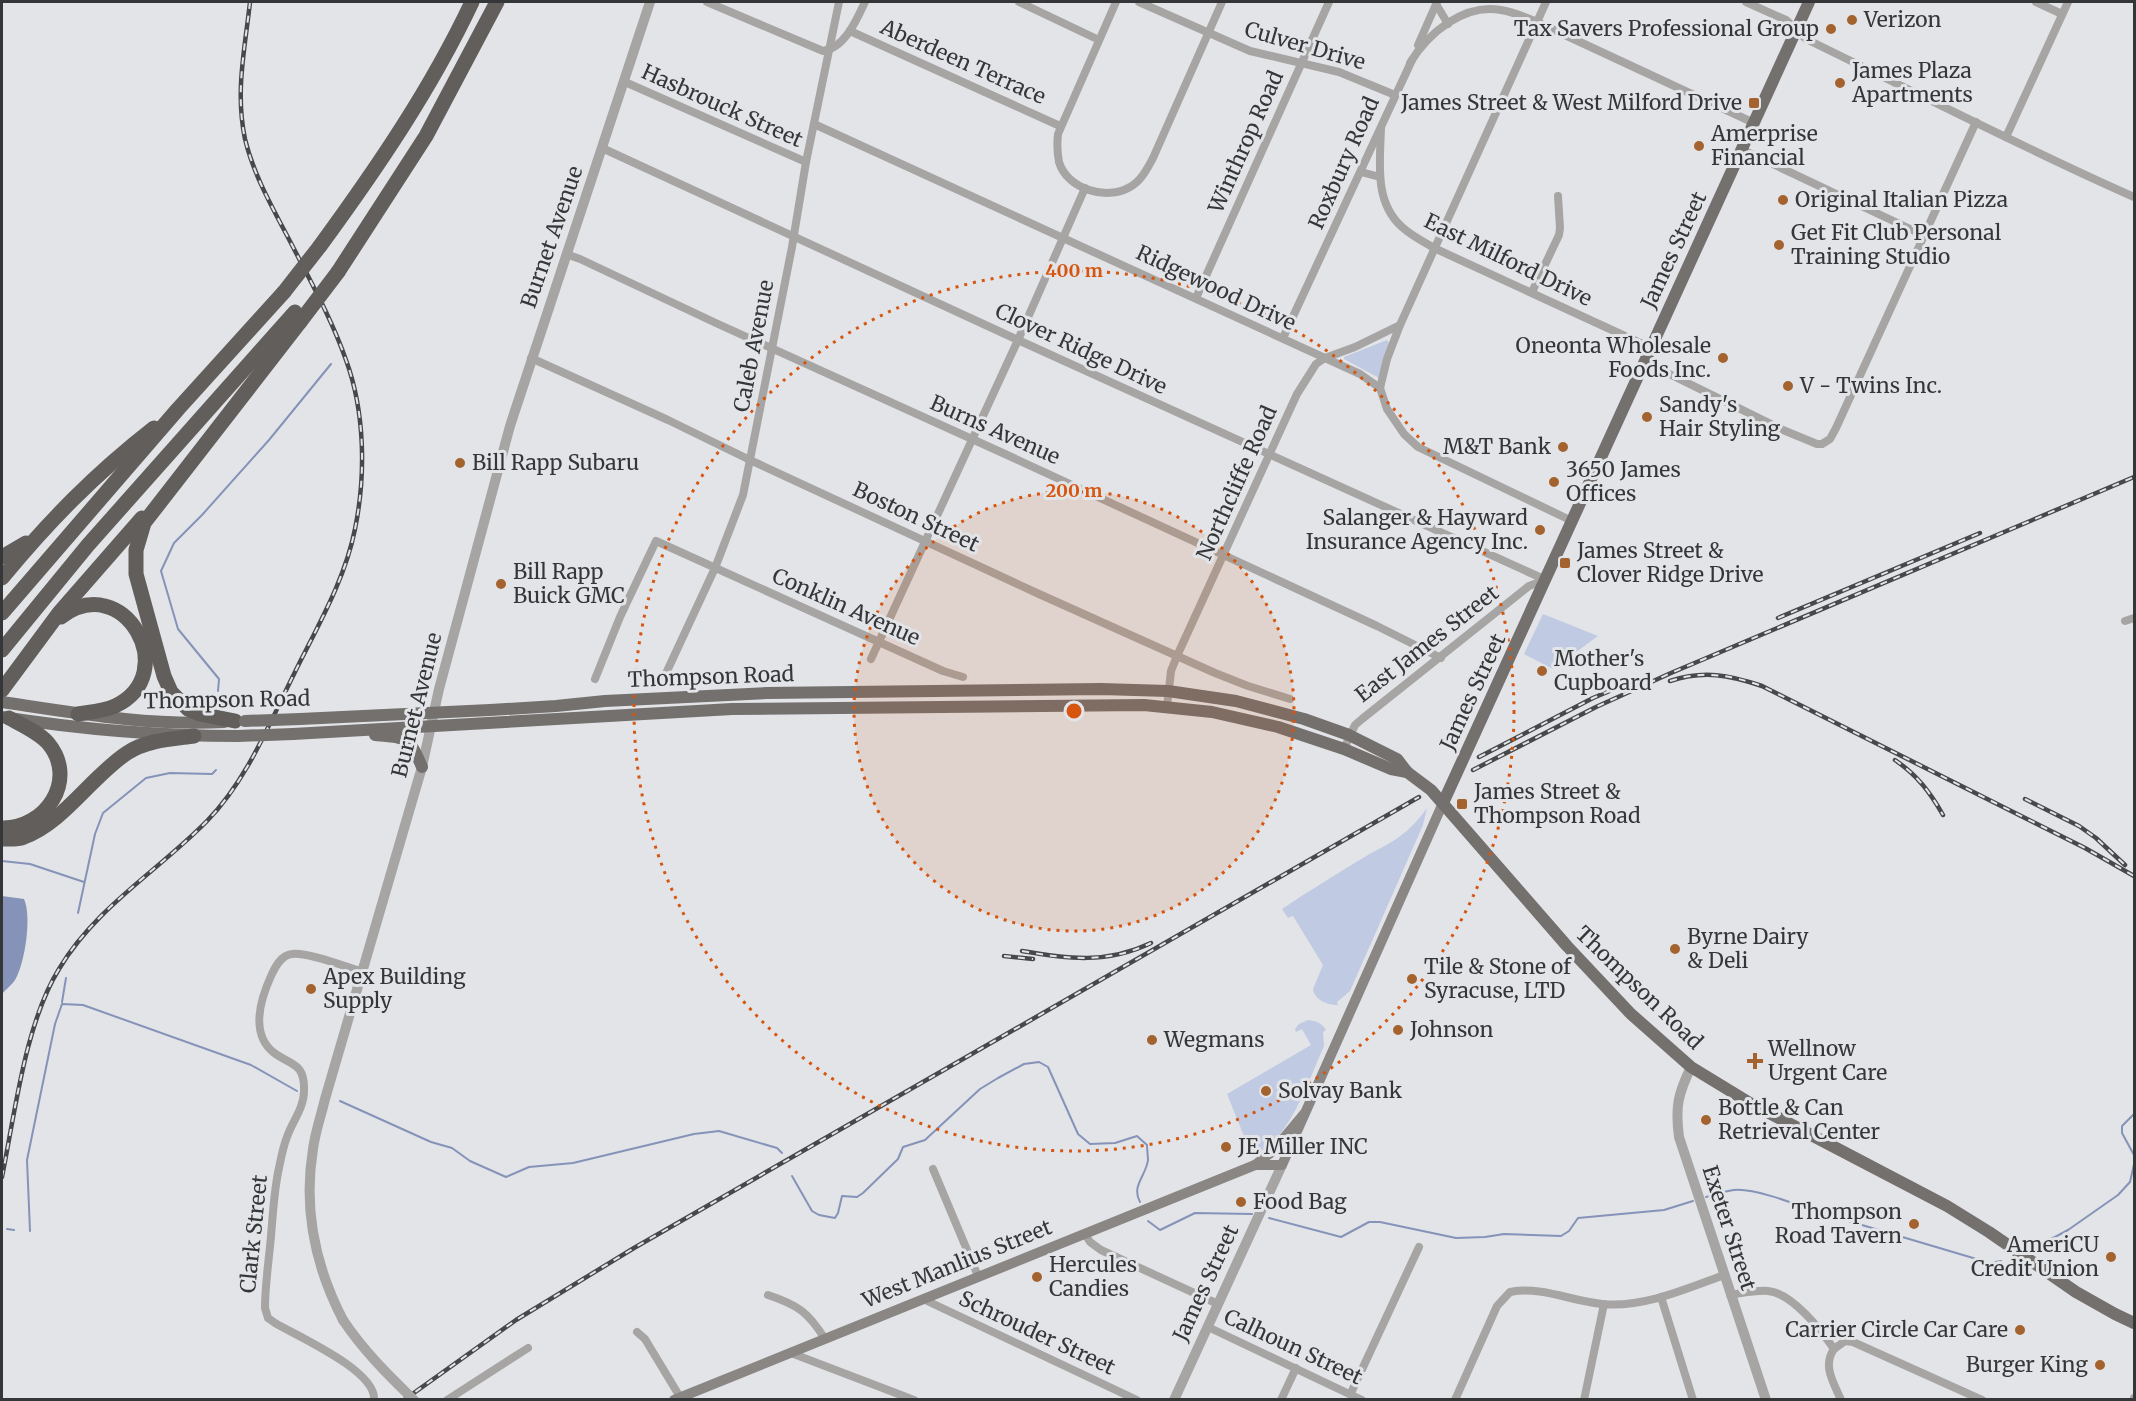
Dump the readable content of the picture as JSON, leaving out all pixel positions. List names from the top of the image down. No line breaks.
{"streets":{"main road":["James Street","Thompson Road","West Manlius Street"],"street":["Culver Drive","Aberdeen Terrace","Hasbrouck Street","Winthrop Road","Roxbury Road","Burnet Avenue","East Milford Drive","Ridgewood Drive","Caleb Avenue","Clover Ridge Drive","Burns Avenue","Northcliffe Road","Boston Street","Conklin Avenue","East James Street","Exeter Street","Clark Street","Schrouder Street","Calhoun Street"]},"crossings":[["Culver Drive","Winthrop Road"],["Culver Drive","Roxbury Road"],["Hasbrouck Street","Burnet Avenue"],["Hasbrouck Street","Caleb Avenue"],["Winthrop Road","Ridgewood Drive"],["Roxbury Road","East Milford Drive"],["Roxbury Road","Ridgewood Drive"],["Burnet Avenue","Clover Ridge Drive"],["Burnet Avenue","Burns Avenue"],["Burnet Avenue","Boston Street"],["Burnet Avenue","Thompson Road"],["Burnet Avenue","Clark Street"],["James Street","East Milford Drive"],["James Street","Clover Ridge Drive"],["James Street","East James Street"],["James Street","Thompson Road"],["James Street","West Manlius Street"],["James Street","Calhoun Street"],["Ridgewood Drive","Caleb Avenue"],["Ridgewood Drive","Northcliffe Road"],["Caleb Avenue","Clover Ridge Drive"],["Caleb Avenue","Burns Avenue"],["Caleb Avenue","Boston Street"],["Caleb Avenue","Conklin Avenue"],["Clover Ridge Drive","Northcliffe Road"],["Clover Ridge Drive","East James Street"],["Burns Avenue","Northcliffe Road"],["Burns Avenue","East James Street"],["Northcliffe Road","Boston Street"],["Northcliffe Road","Thompson Road"],["East James Street","Thompson Road"],["Thompson Road","Exeter Street"],["West Manlius Street","Schrouder Street"]],"places":{"other":["Verizon","Tax Savers Professional Group","James Plaza Apartments","Amerprise Financial","Original Italian Pizza","Get Fit Club Personal Training Studio","Oneonta Wholesale Foods Inc.","V - Twins Inc.","Sandy's Hair Styling","M&T Bank","Bill Rapp Subaru","3650 James Offices","Salanger & Hayward Insurance Agency Inc.","Bill Rapp Buick GMC","Mother's Cupboard","Byrne Dairy & Deli","Tile & Stone of Syracuse, LTD","Apex Building Supply","Johnson","Wegmans","Solvay Bank","Bottle & Can Retrieval Center","JE Miller INC","Food Bag","Thompson Road Tavern","AmeriCU Credit Union","Hercules Candies","Carrier Circle Car Care","Burger King"],"transit":["James Street & West Milford Drive","James Street & Clover Ridge Drive","James Street & Thompson Road"],"health":["Wellnow Urgent Care"]},"rings":["400 m","200 m"]}
